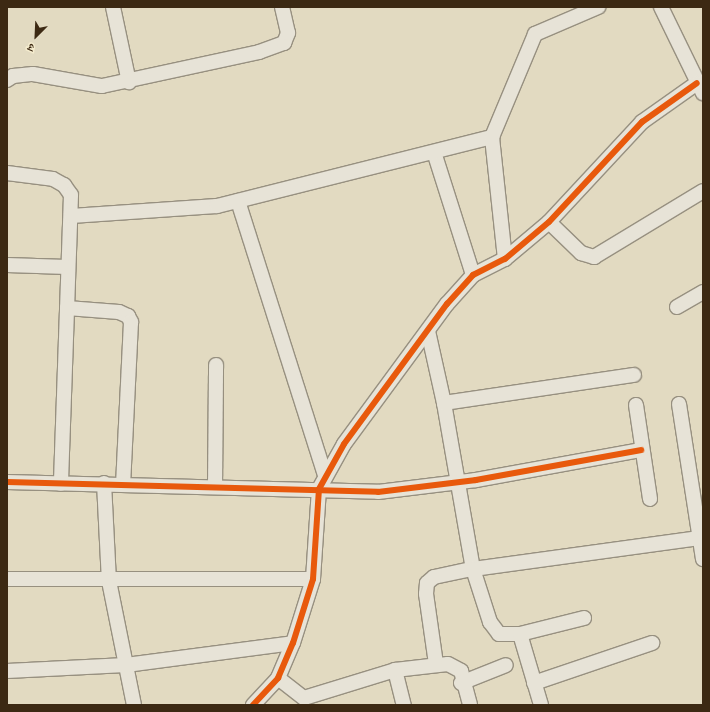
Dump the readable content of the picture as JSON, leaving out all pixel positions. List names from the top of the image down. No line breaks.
{"north":"bottom left"}
